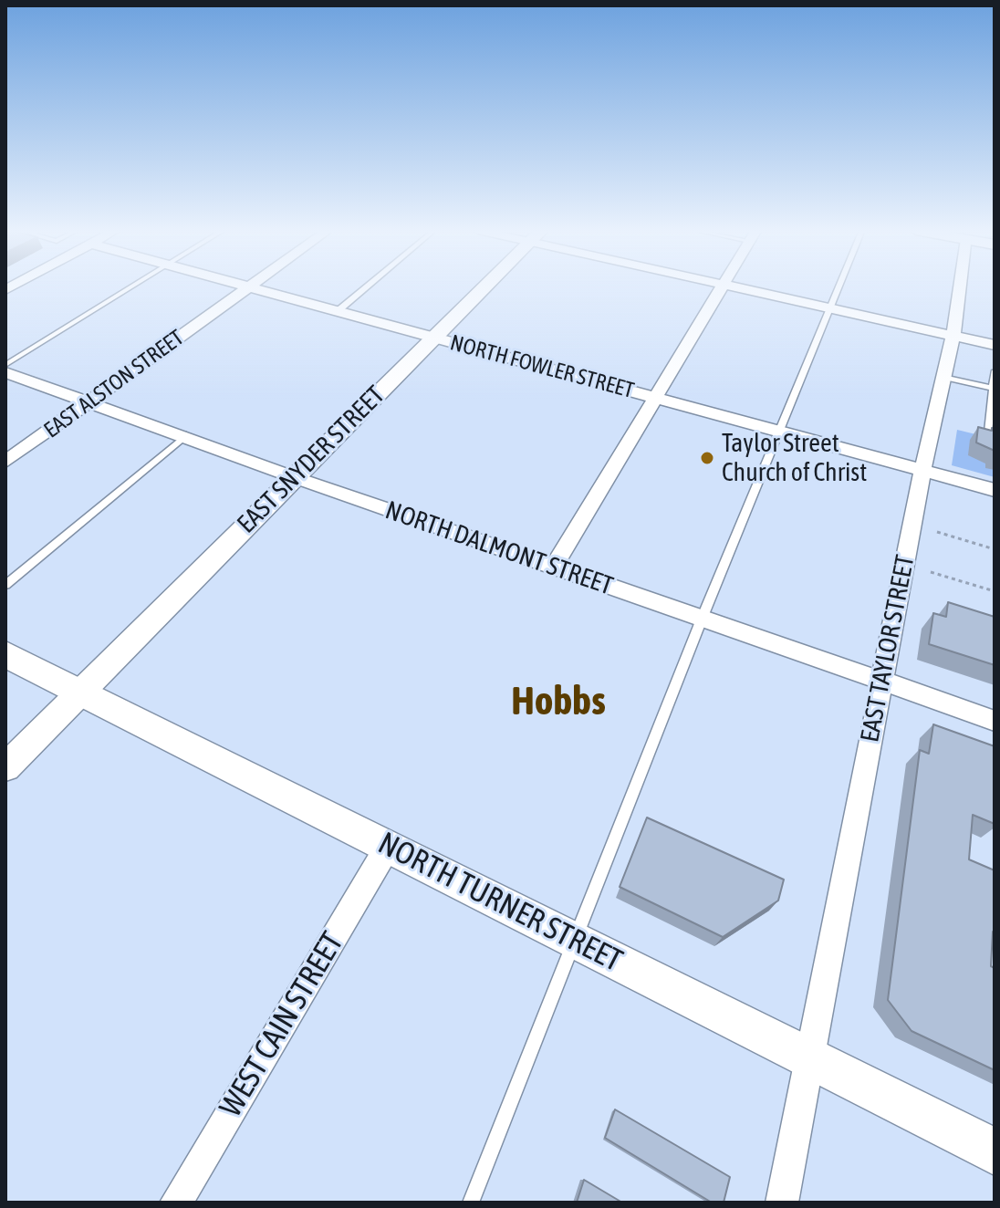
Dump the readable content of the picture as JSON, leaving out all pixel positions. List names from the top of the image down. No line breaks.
{"streets":{"main road":["NORTH TURNER STREET"],"street":["NORTH FOWLER STREET","EAST ALSTON STREET","EAST SNYDER STREET","NORTH DALMONT STREET","EAST TAYLOR STREET","WEST CAIN STREET"]},"crossings":[["NORTH FOWLER STREET","EAST ALSTON STREET"],["NORTH FOWLER STREET","EAST SNYDER STREET"],["NORTH FOWLER STREET","EAST TAYLOR STREET"],["EAST ALSTON STREET","NORTH DALMONT STREET"],["EAST SNYDER STREET","NORTH DALMONT STREET"],["EAST SNYDER STREET","NORTH TURNER STREET"],["NORTH DALMONT STREET","EAST TAYLOR STREET"],["EAST TAYLOR STREET","NORTH TURNER STREET"],["NORTH TURNER STREET","WEST CAIN STREET"]],"districts":["Hobbs"],"places":["Taylor Street Church of Christ"]}
